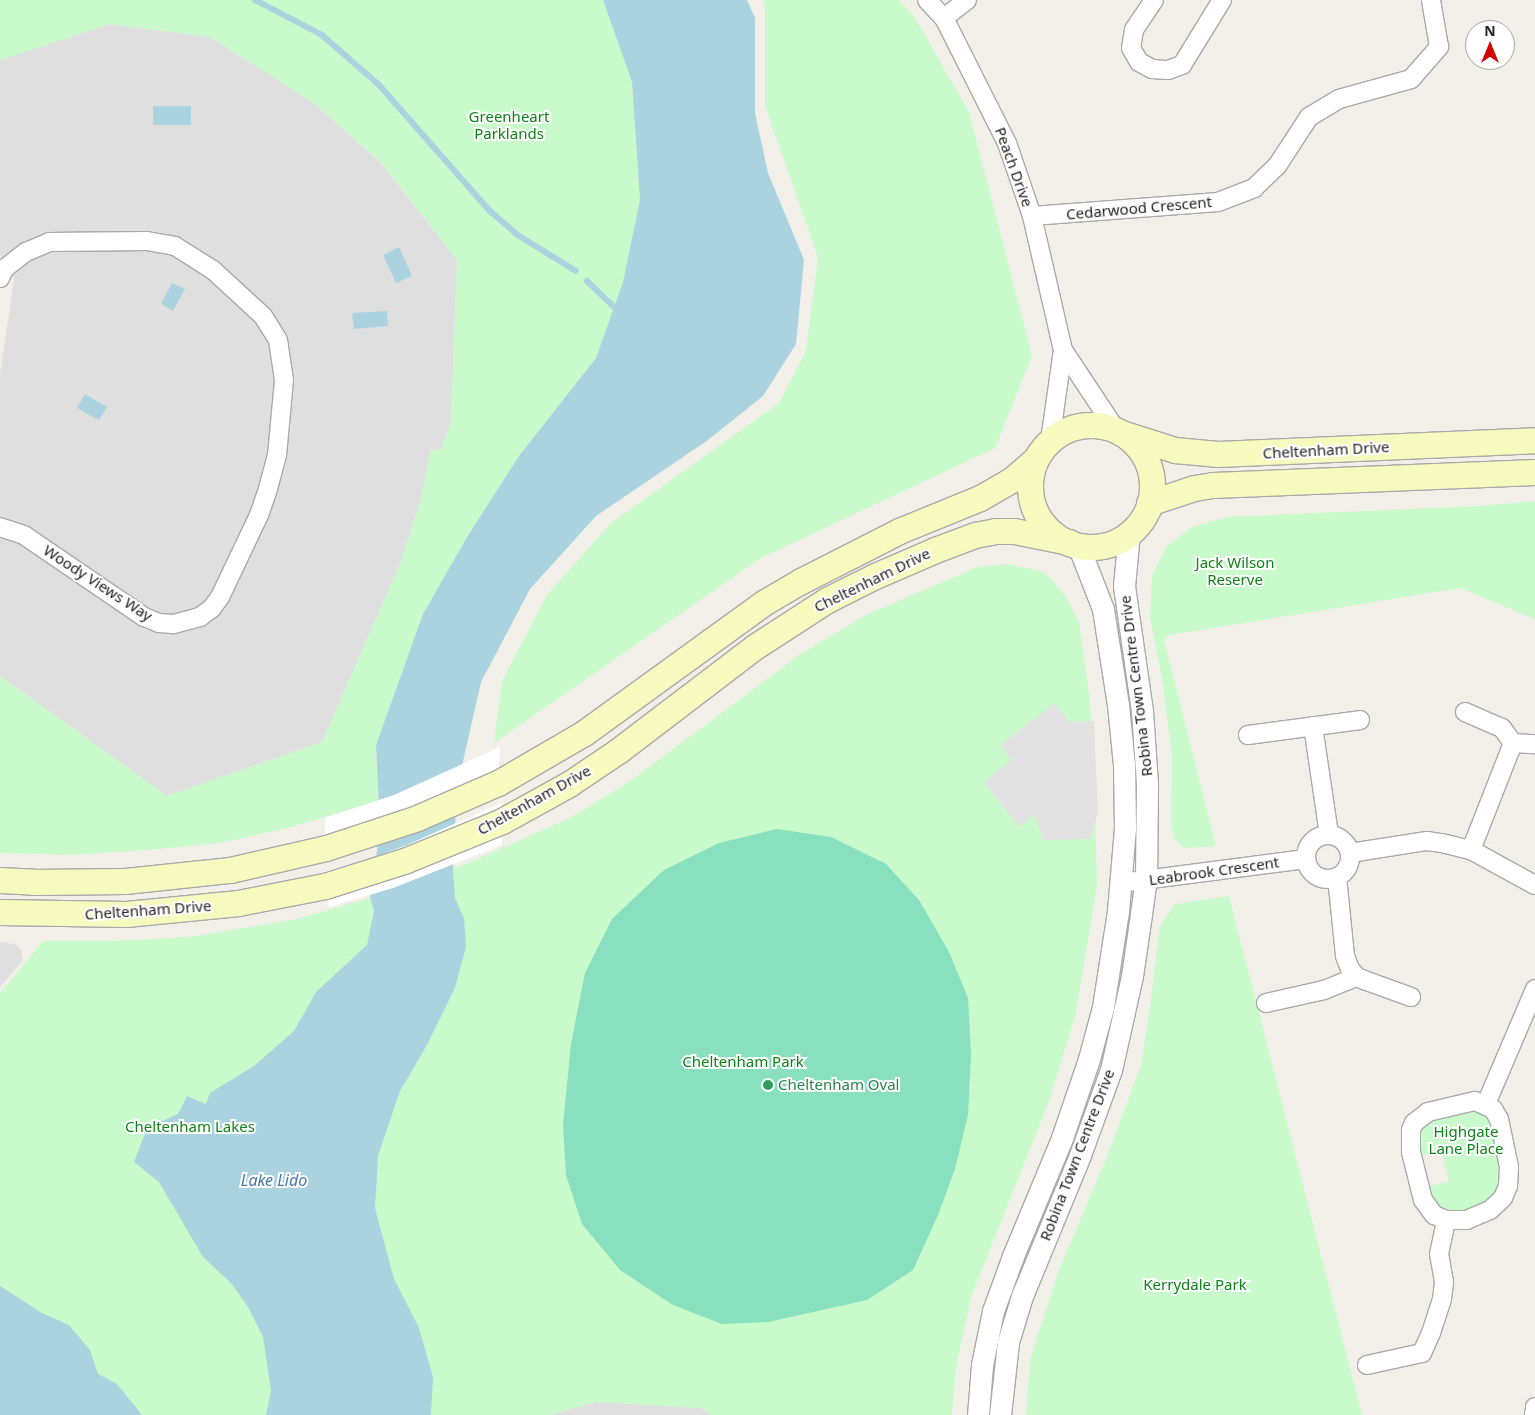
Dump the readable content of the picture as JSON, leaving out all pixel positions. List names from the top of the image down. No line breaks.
{"streets":{"main road":["Cheltenham Drive"],"street":["Peach Drive","Cedarwood Crescent","Woody Views Way","Robina Town Centre Drive","Leabrook Crescent"]},"crossings":[["Peach Drive","Cedarwood Crescent"],["Peach Drive","Cheltenham Drive"],["Peach Drive","Robina Town Centre Drive"],["Cheltenham Drive","Robina Town Centre Drive"],["Robina Town Centre Drive","Leabrook Crescent"]],"water":["Lake Lido"],"parks":["Greenheart Parklands","Jack Wilson Reserve","Cheltenham Park","Cheltenham Lakes","Highgate Lane Place","Kerrydale Park"],"places":["Cheltenham Oval"],"north":"top"}
